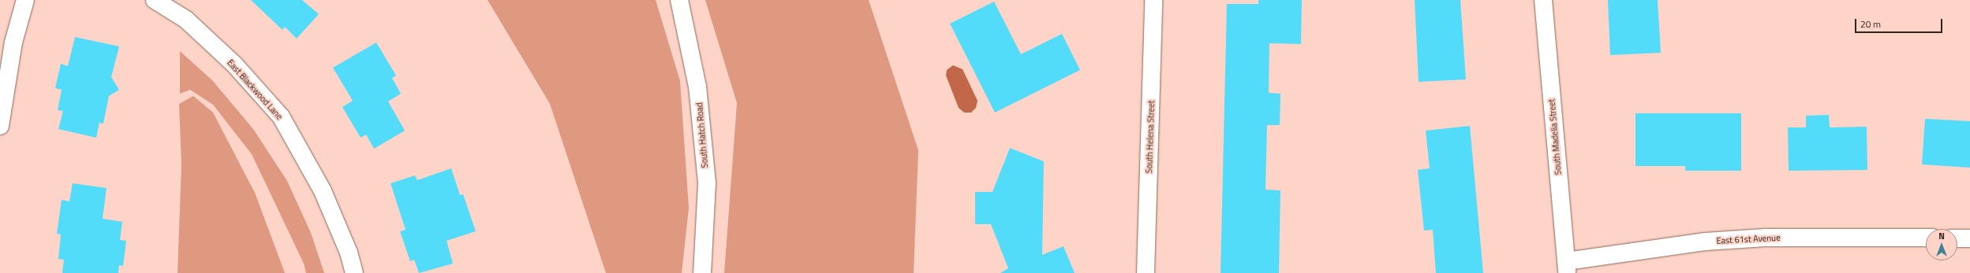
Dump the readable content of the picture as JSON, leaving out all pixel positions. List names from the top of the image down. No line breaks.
{"streets":{"street":["East Blackwood Lane","South Hatch Road","South Helena Street","South Madelia Street","East 61st Avenue"]},"crossings":[["South Madelia Street","East 61st Avenue"]],"scale_bar":"20 m","north":"top"}
